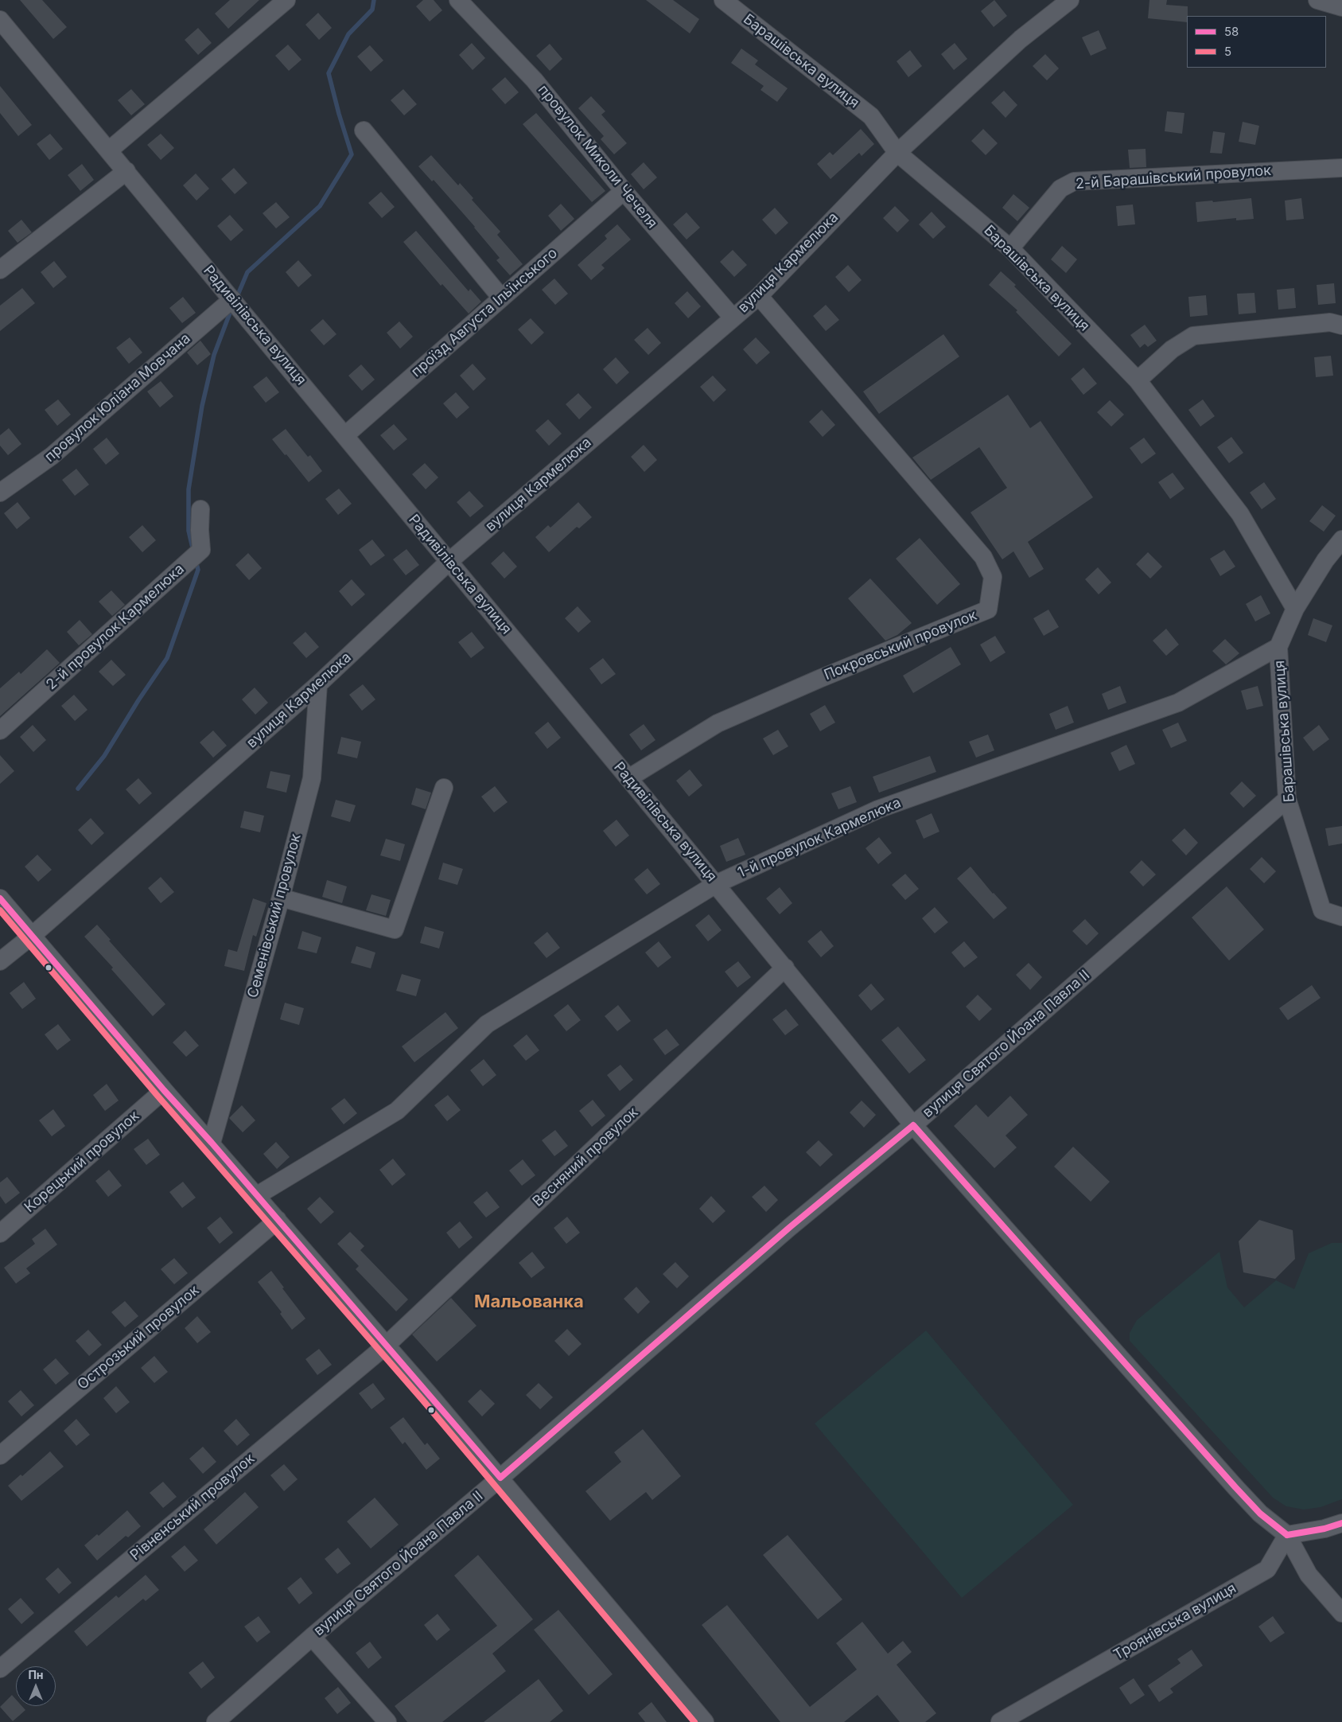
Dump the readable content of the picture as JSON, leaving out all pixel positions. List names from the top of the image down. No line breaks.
{"streets":{"street":["Барашівська вулиця","провулок Миколи Чечеля","2-й Барашівський провулок","вулиця Кармелюка","проїзд Августа Ільїнського","Радивілівська вулиця","провулок Юліана Мовчана","2-й провулок Кармелюка","Покровський провулок","1-й провулок Кармелюка","Семенівський провулок","вулиця Святого Йоана Павла II","Весняний провулок","Корецький провулок","Острозький провулок","Рівненський провулок","Троянівська вулиця"]},"crossings":[["Барашівська вулиця","2-й Барашівський провулок"],["Барашівська вулиця","вулиця Кармелюка"],["Барашівська вулиця","1-й провулок Кармелюка"],["Барашівська вулиця","вулиця Святого Йоана Павла II"],["провулок Миколи Чечеля","вулиця Кармелюка"],["провулок Миколи Чечеля","проїзд Августа Ільїнського"],["вулиця Кармелюка","Радивілівська вулиця"],["вулиця Кармелюка","Покровський провулок"],["вулиця Кармелюка","Семенівський провулок"],["проїзд Августа Ільїнського","Радивілівська вулиця"],["Радивілівська вулиця","провулок Юліана Мовчана"],["Радивілівська вулиця","Покровський провулок"],["Радивілівська вулиця","1-й провулок Кармелюка"],["Радивілівська вулиця","вулиця Святого Йоана Павла II"],["Радивілівська вулиця","Весняний провулок"],["Радивілівська вулиця","Троянівська вулиця"],["Весняний провулок","Рівненський провулок"]],"districts":["Мальованка"],"lines":["transit line 58","transit line 5"],"legend":["58","5"],"north":"top"}
